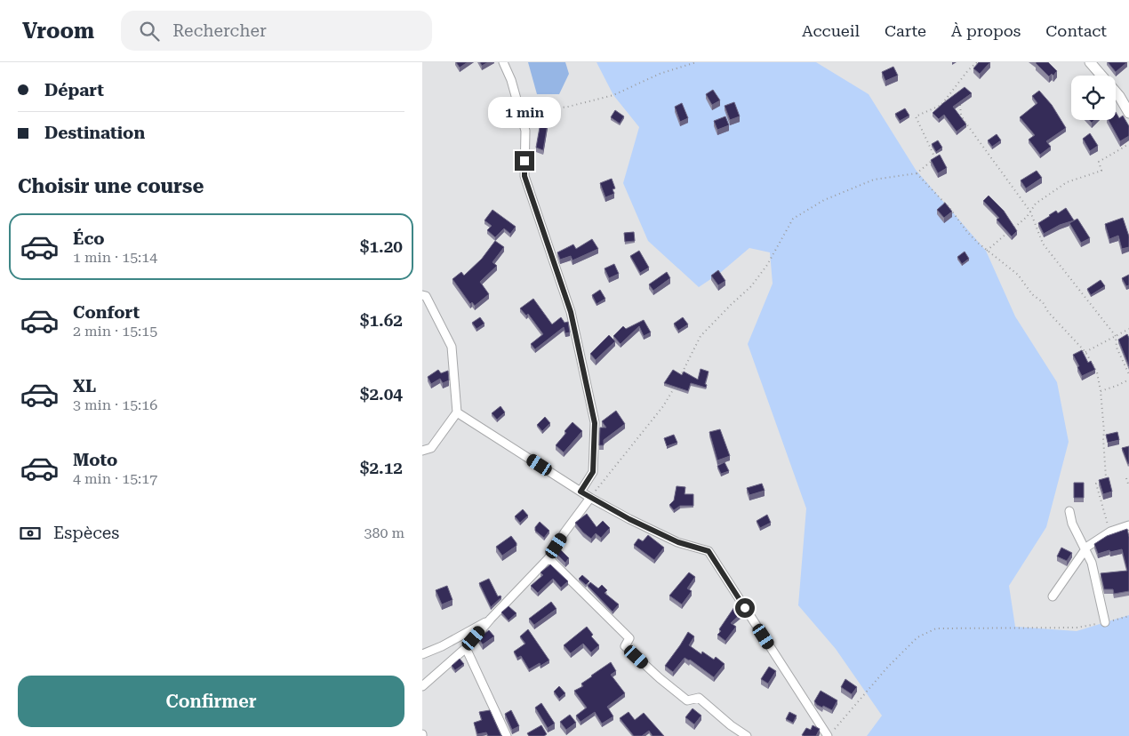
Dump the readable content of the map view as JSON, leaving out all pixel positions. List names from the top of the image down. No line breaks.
{"page":{"header":"Vroom","search":"Rechercher","nav":["Accueil","Carte","À propos","Contact"],"banner":["Départ","Destination"],"bubble":"1 min","heading":"Choisir une course","list":[{"name":"Éco","note":"1 min · 15:14","value":"$1.20"},{"name":"Confort","note":"2 min · 15:15","value":"$1.62"},{"name":"XL","note":"3 min · 15:16","value":"$2.04"},{"name":"Moto","note":"4 min · 15:17","value":"$2.12"}],"pay":["Espèces","380 m"],"buttons":"Confirmer"}}
